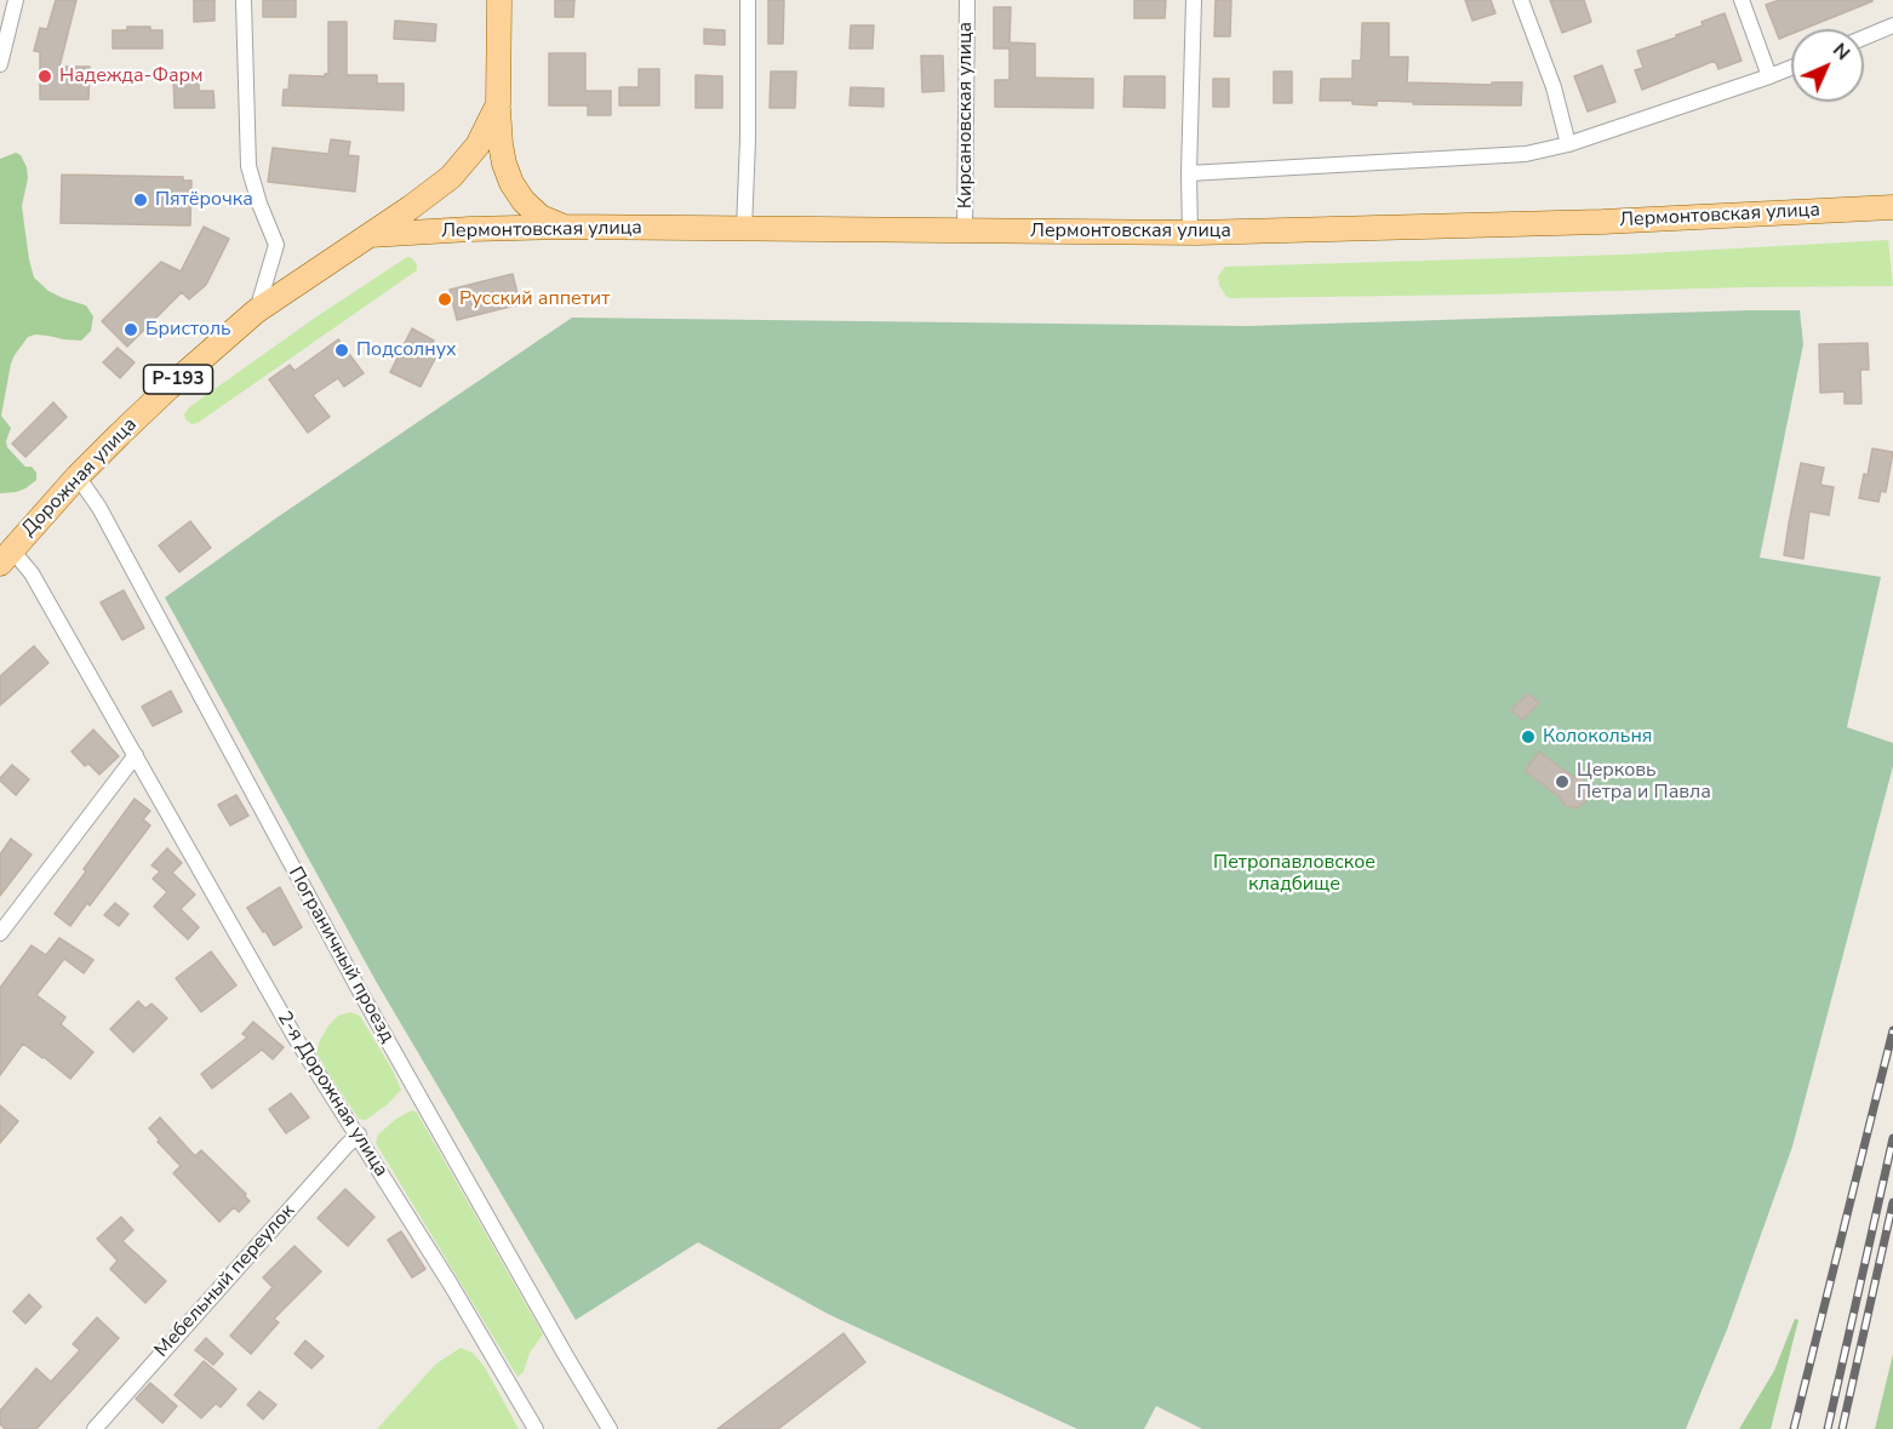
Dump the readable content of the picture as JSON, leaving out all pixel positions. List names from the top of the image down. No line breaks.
{"streets":{"main road":["Лермонтовская улица","Р-193","Дорожная улица"],"street":["Кирсановская улица","Пограничный проезд","2-я Дорожная улица","Мебельный переулок"]},"crossings":[["Кирсановская улица","Лермонтовская улица"],["Лермонтовская улица","Дорожная улица"],["Дорожная улица","Пограничный проезд"],["Дорожная улица","2-я Дорожная улица"],["2-я Дорожная улица","Мебельный переулок"]],"parks":["Петропавловское кладбище"],"places":["Надежда-Фарм","Пятёрочка","Русский аппетит","Бристоль","Подсолнух","Колокольня","Церковь Петра и Павла"],"north":"top right"}
